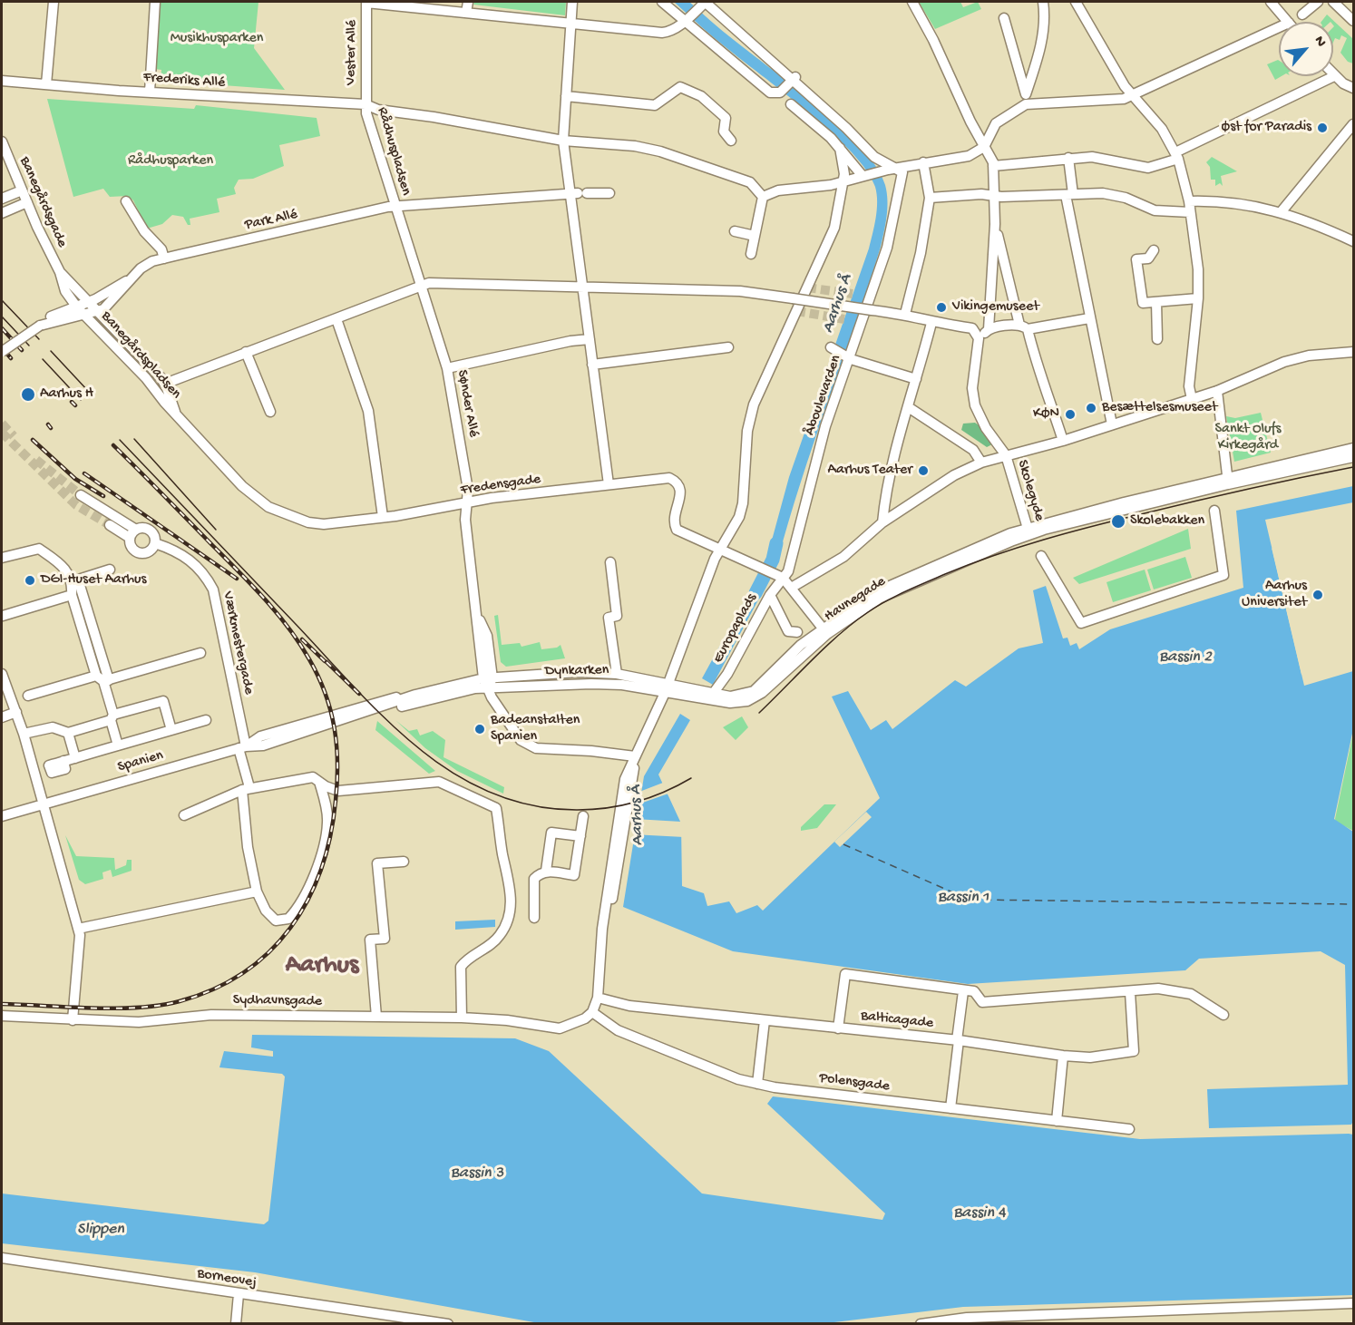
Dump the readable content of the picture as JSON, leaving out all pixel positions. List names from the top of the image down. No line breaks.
{"streets":{"street":["Vester Allé","Frederiks Allé","Rådhuspladsen","Banegårdsgade","Park Allé","Banegårdspladsen","Åboulevarden","Sønder Allé","Fredensgade","Skolegyde","Havnegade","Europaplads","Værkmestergade","Dynkarken","Spanien","Sydhavnsgade","Balticagade","Polensgade","Borneovej"]},"crossings":[["Vester Allé","Frederiks Allé"],["Vester Allé","Rådhuspladsen"],["Frederiks Allé","Rådhuspladsen"],["Rådhuspladsen","Park Allé"],["Rådhuspladsen","Sønder Allé"],["Banegårdsgade","Banegårdspladsen"],["Park Allé","Banegårdspladsen"],["Park Allé","Sønder Allé"],["Banegårdspladsen","Fredensgade"],["Åboulevarden","Europaplads"],["Sønder Allé","Fredensgade"],["Sønder Allé","Dynkarken"],["Sønder Allé","Spanien"],["Skolegyde","Havnegade"],["Havnegade","Europaplads"],["Værkmestergade","Spanien"],["Dynkarken","Spanien"],["Sydhavnsgade","Polensgade"]],"districts":["Aarhus"],"water":["Aarhus Å","Bassin 2","Bassin 1","Bassin 3","Bassin 4","Slippen"],"parks":["Musikhusparken","Rådhusparken","Sankt Olufs Kirkegård"],"places":["Øst for Paradis","Vikingemuseet","Aarhus H","Besættelsesmuseet","KØN","Aarhus Teater","Skolebakken","DGI-Huset Aarhus","Aarhus Universitet","Badeanstalten Spanien"],"north":"top right"}
